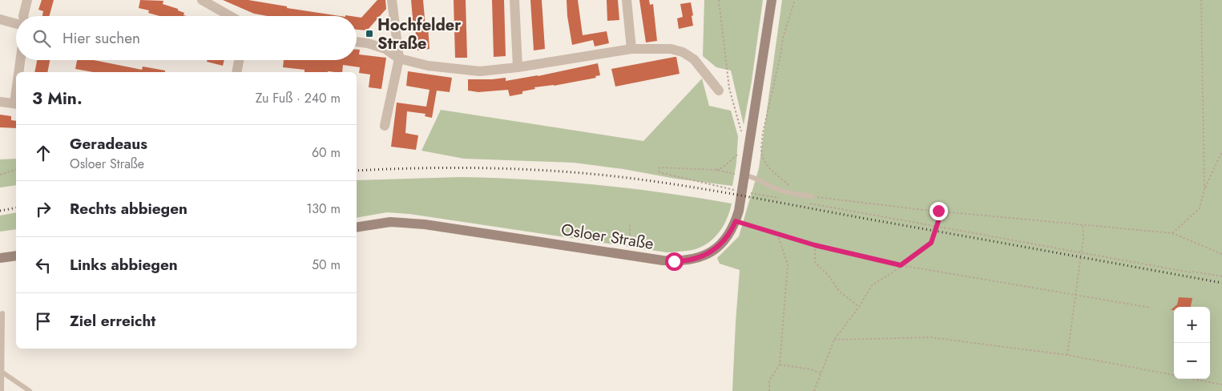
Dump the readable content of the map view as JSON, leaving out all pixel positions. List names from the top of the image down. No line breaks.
{"streets":{"main road":["Osloer Straße"]},"places":{"transit":["Hochfelder Straße"]},"page":{"search":"Hier suchen","heading":["3 Min.","Zu Fuß · 240 m"],"list":[["Geradeaus","Osloer Straße","60 m"],["Rechts abbiegen","130 m"],["Links abbiegen","50 m"],"Ziel erreicht"],"map_buttons":["+","−"]}}
